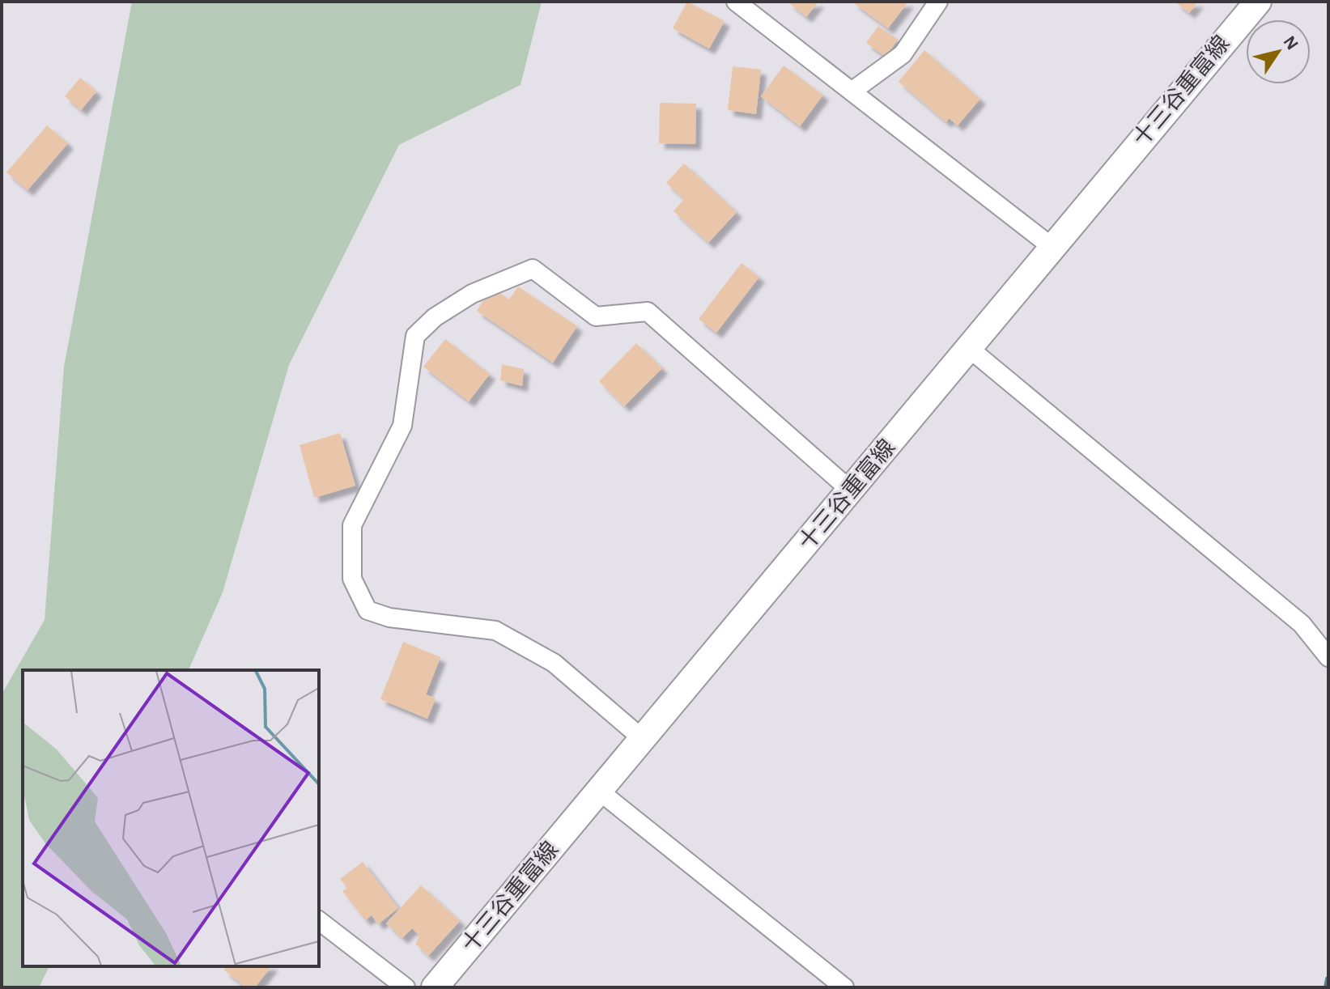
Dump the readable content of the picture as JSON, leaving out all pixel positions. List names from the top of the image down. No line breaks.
{"streets":{"main road":["十三谷重富線"]},"north":"top right"}
